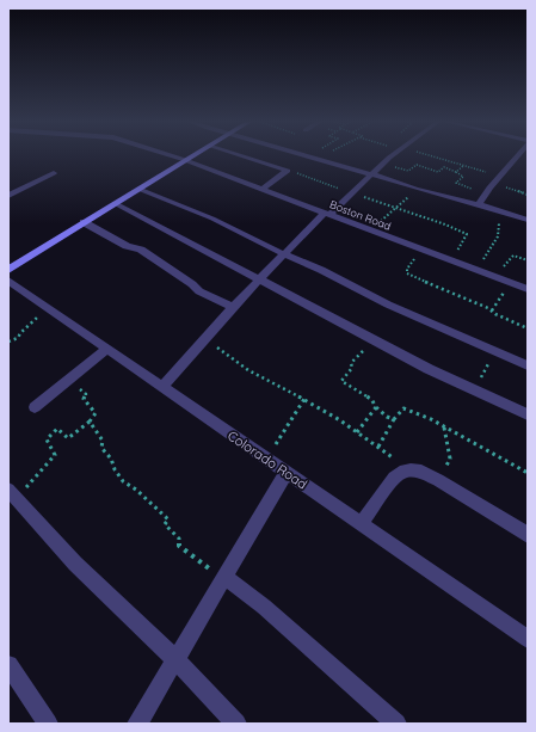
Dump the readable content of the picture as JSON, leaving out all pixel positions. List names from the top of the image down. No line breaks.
{"streets":{"street":["Boston Road","Colorado Road"]}}
